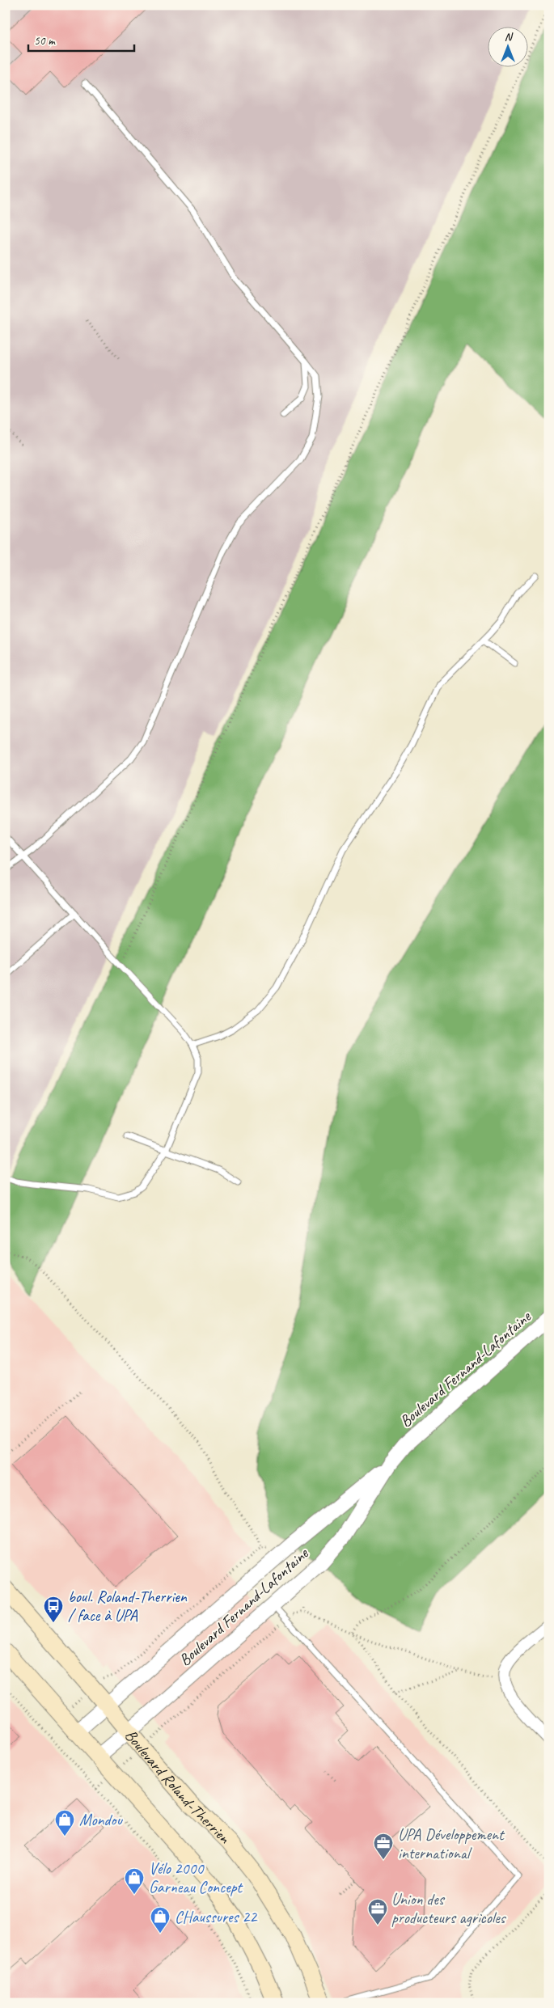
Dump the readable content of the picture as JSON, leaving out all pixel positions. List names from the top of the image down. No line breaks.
{"streets":{"main road":["Boulevard Roland-Therrien"],"street":["Boulevard Fernand-Lafontaine"]},"crossings":[["Boulevard Fernand-Lafontaine","Boulevard Roland-Therrien"]],"places":{"bus stop":["boul. Roland-Therrien / face à UPA"],"shop":["Mondou","Vélo 2000 Garneau Concept","CHaussures 22"],"office":["UPA Développement international","Union des producteurs agricoles"]},"scale_bar":"50 m","north":"top"}
